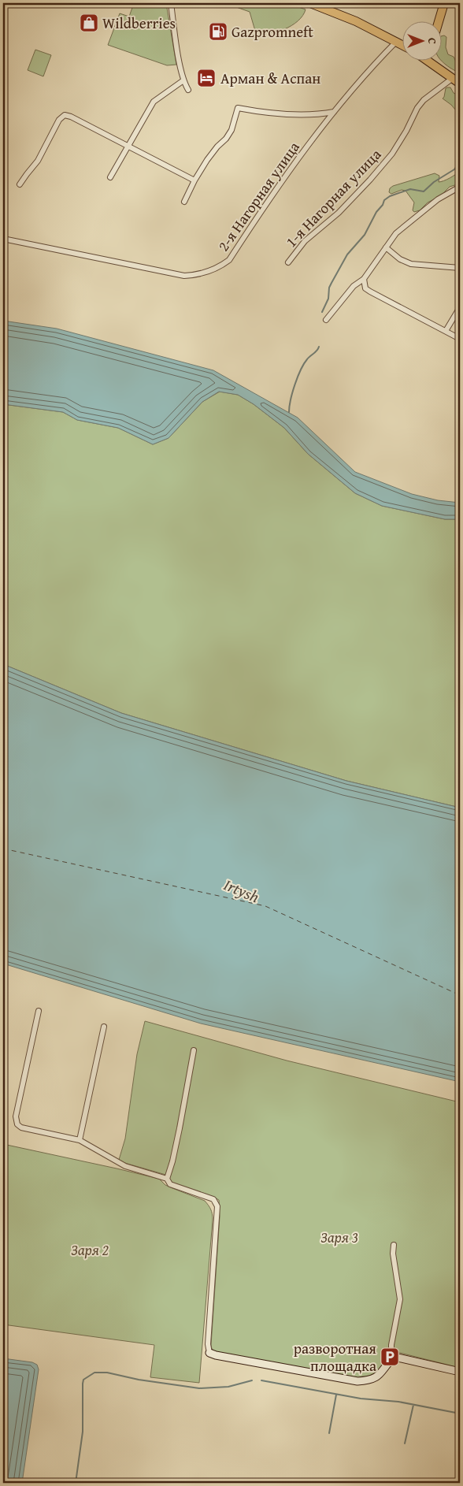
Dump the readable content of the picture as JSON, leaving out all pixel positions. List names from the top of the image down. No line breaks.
{"streets":{"street":["2-я Нагорная улица","1-я Нагорная улица"]},"water":["Irtysh"],"parks":["Заря 3","Заря 2"],"places":{"shop":["Wildberries"],"fuel station":["Gazpromneft"],"hotel":["Арман & Аспан"],"parking":["разворотная площадка"]},"north":"right"}
